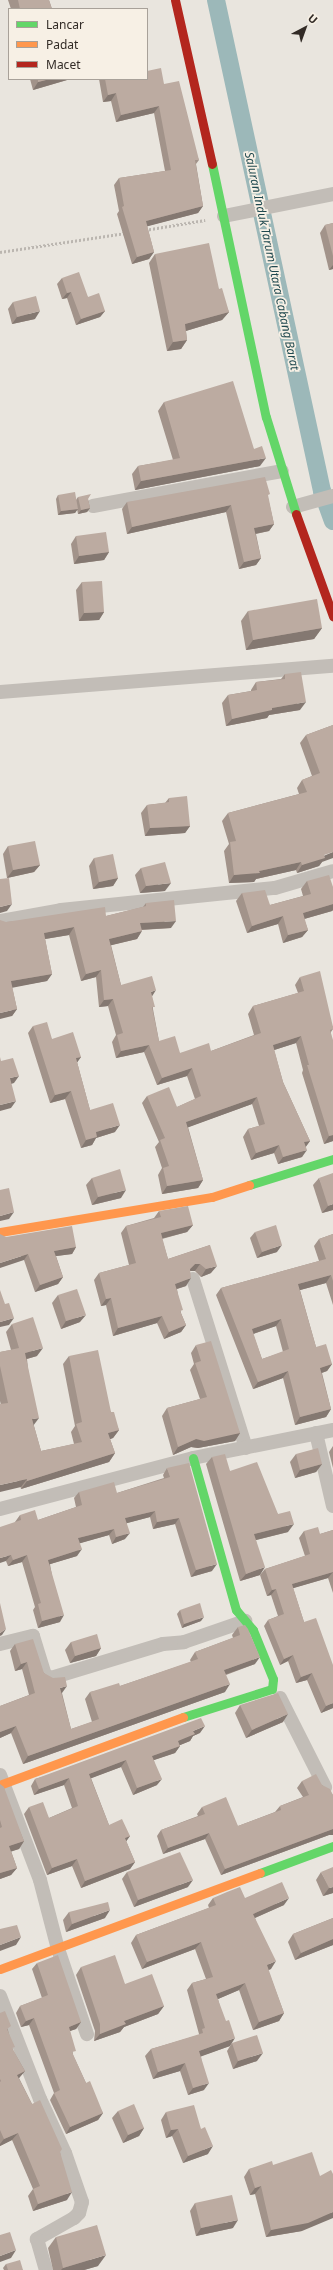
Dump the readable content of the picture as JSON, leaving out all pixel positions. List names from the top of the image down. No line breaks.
{"water":["Saluran Induk Tarum Utara Cabang Barat"],"legend":["Lancar","Padat","Macet"],"north":"top right"}
